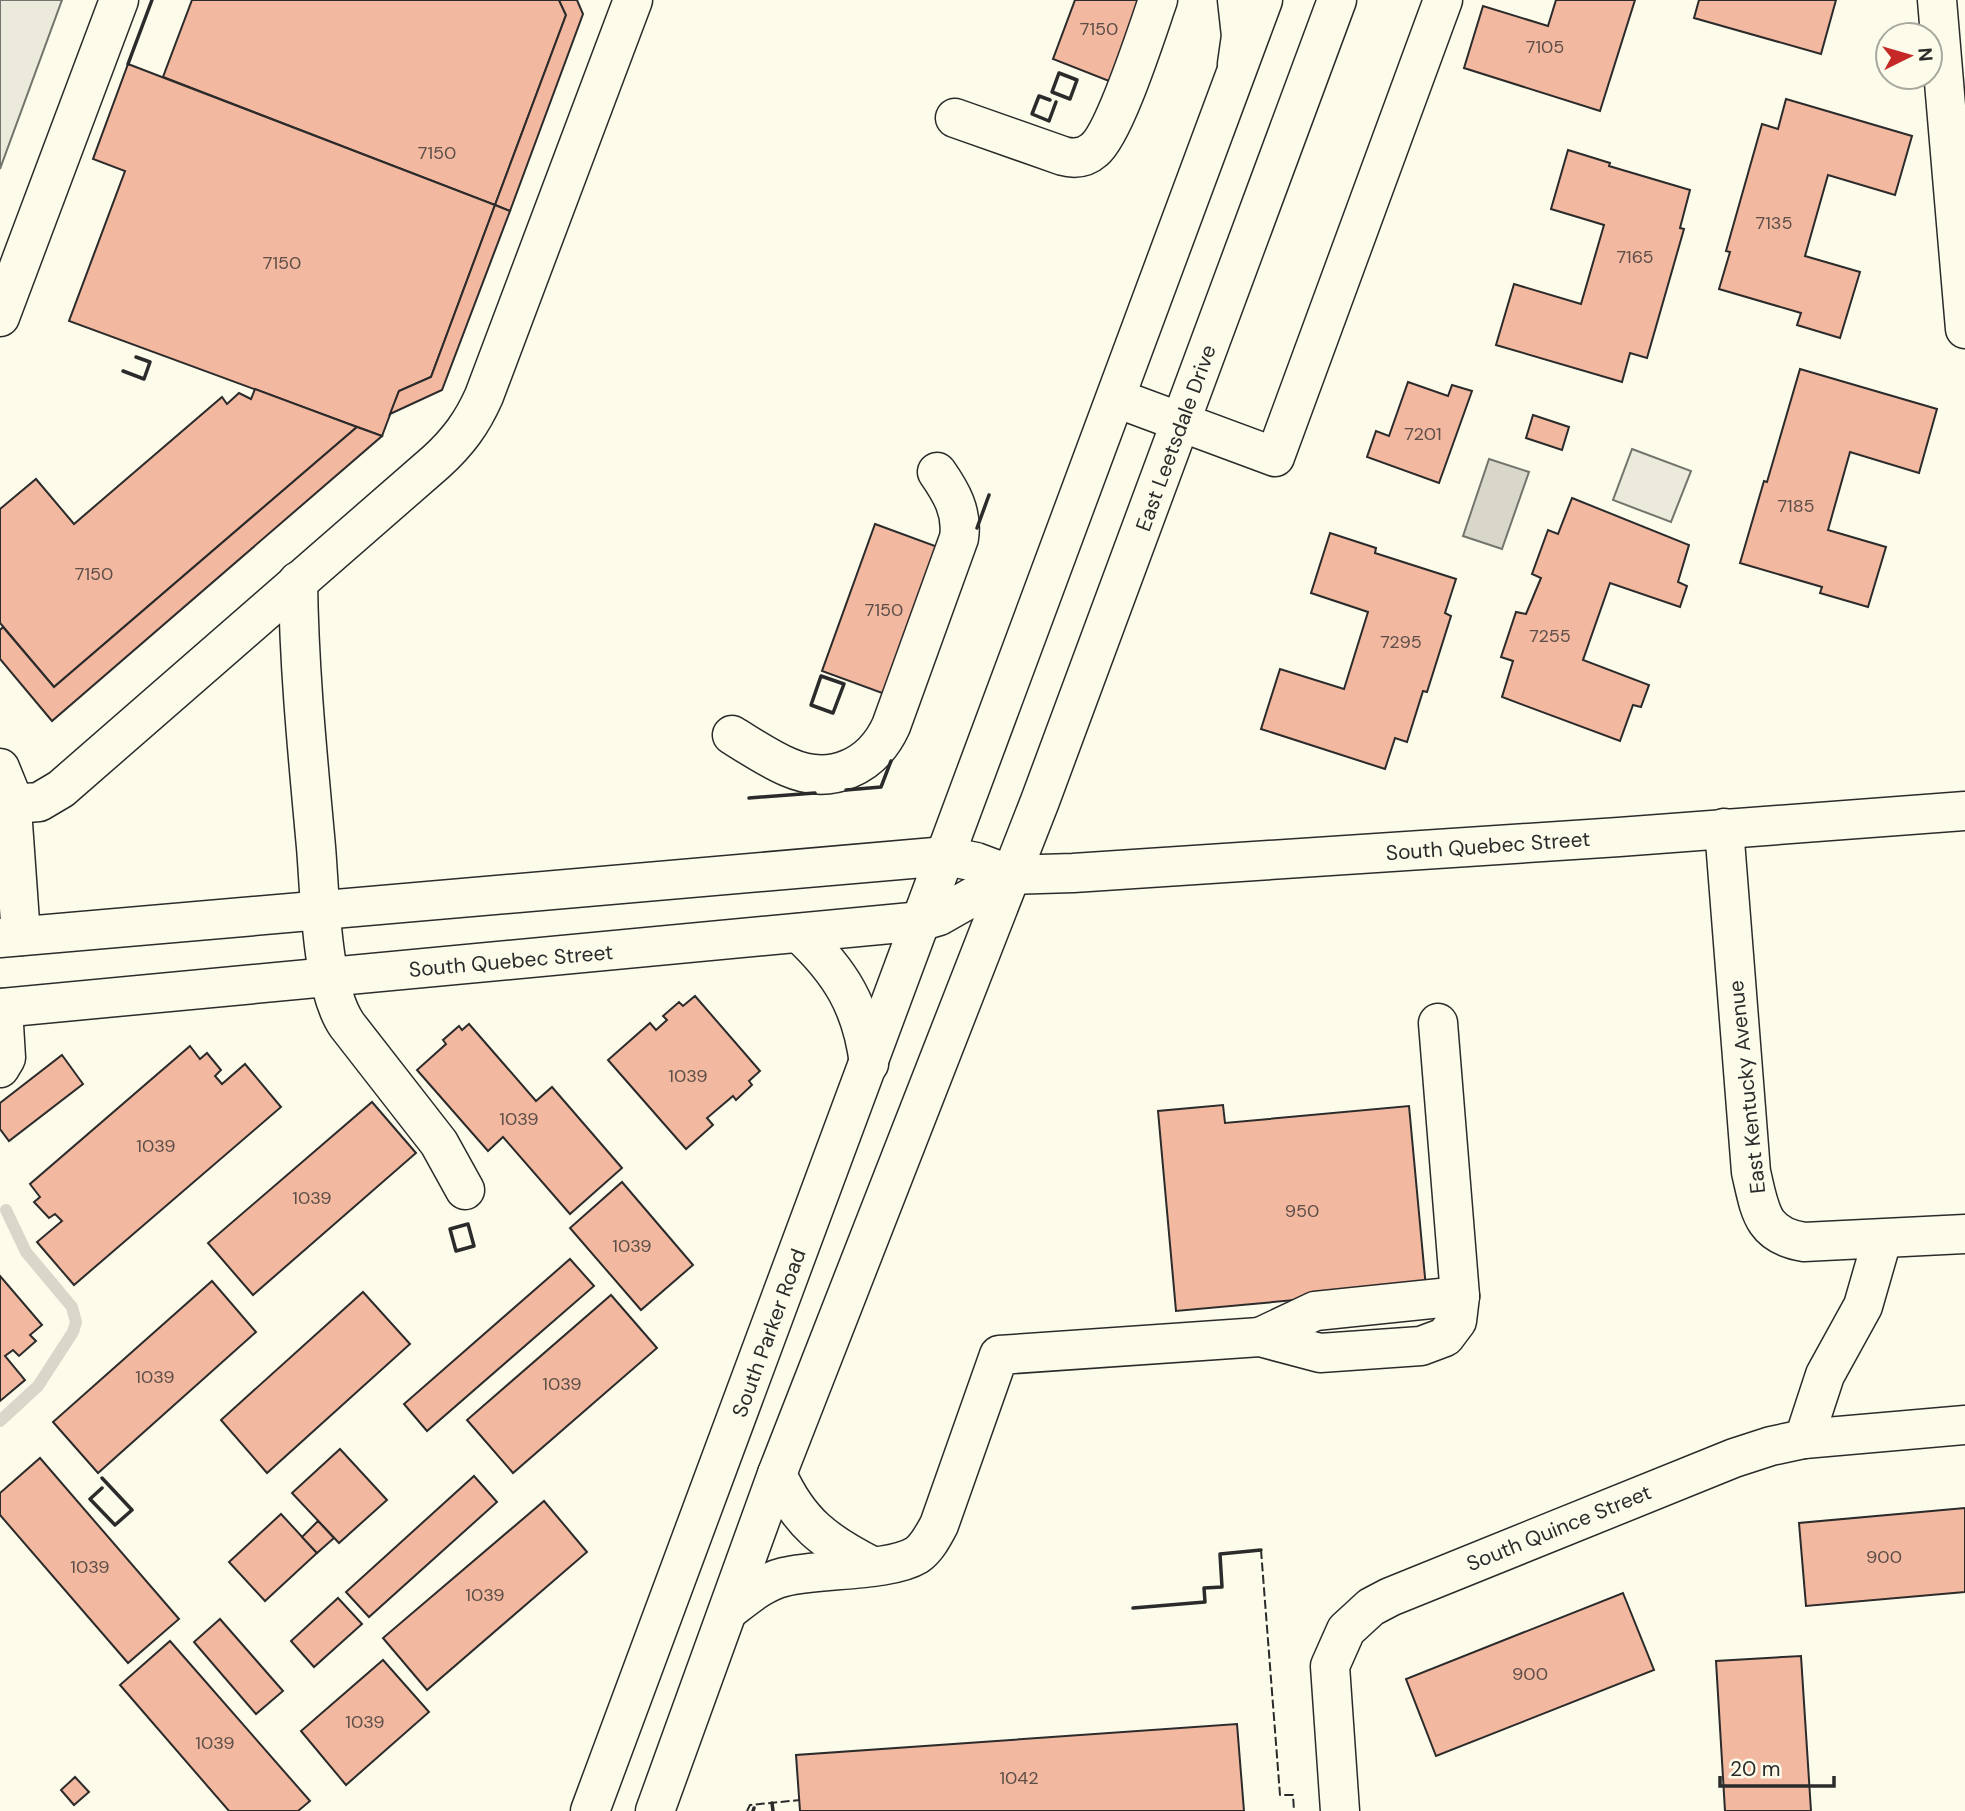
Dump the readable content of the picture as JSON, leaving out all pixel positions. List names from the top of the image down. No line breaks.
{"streets":{"main road":["East Leetsdale Drive","South Quebec Street","East Kentucky Avenue","South Parker Road","South Quince Street"]},"crossings":[["East Leetsdale Drive","South Quebec Street"],["South Quebec Street","East Kentucky Avenue"],["South Quebec Street","South Parker Road"]],"house_numbers":["7150","7105","7150","7135","7165","7150","7201","7185","7150","7150","7255","7295","1039","1039","1039","1039","950","1039","1039","1039","900","1039","1039","900","1039","1039","1042"],"scale_bar":"20 m","north":"right"}
